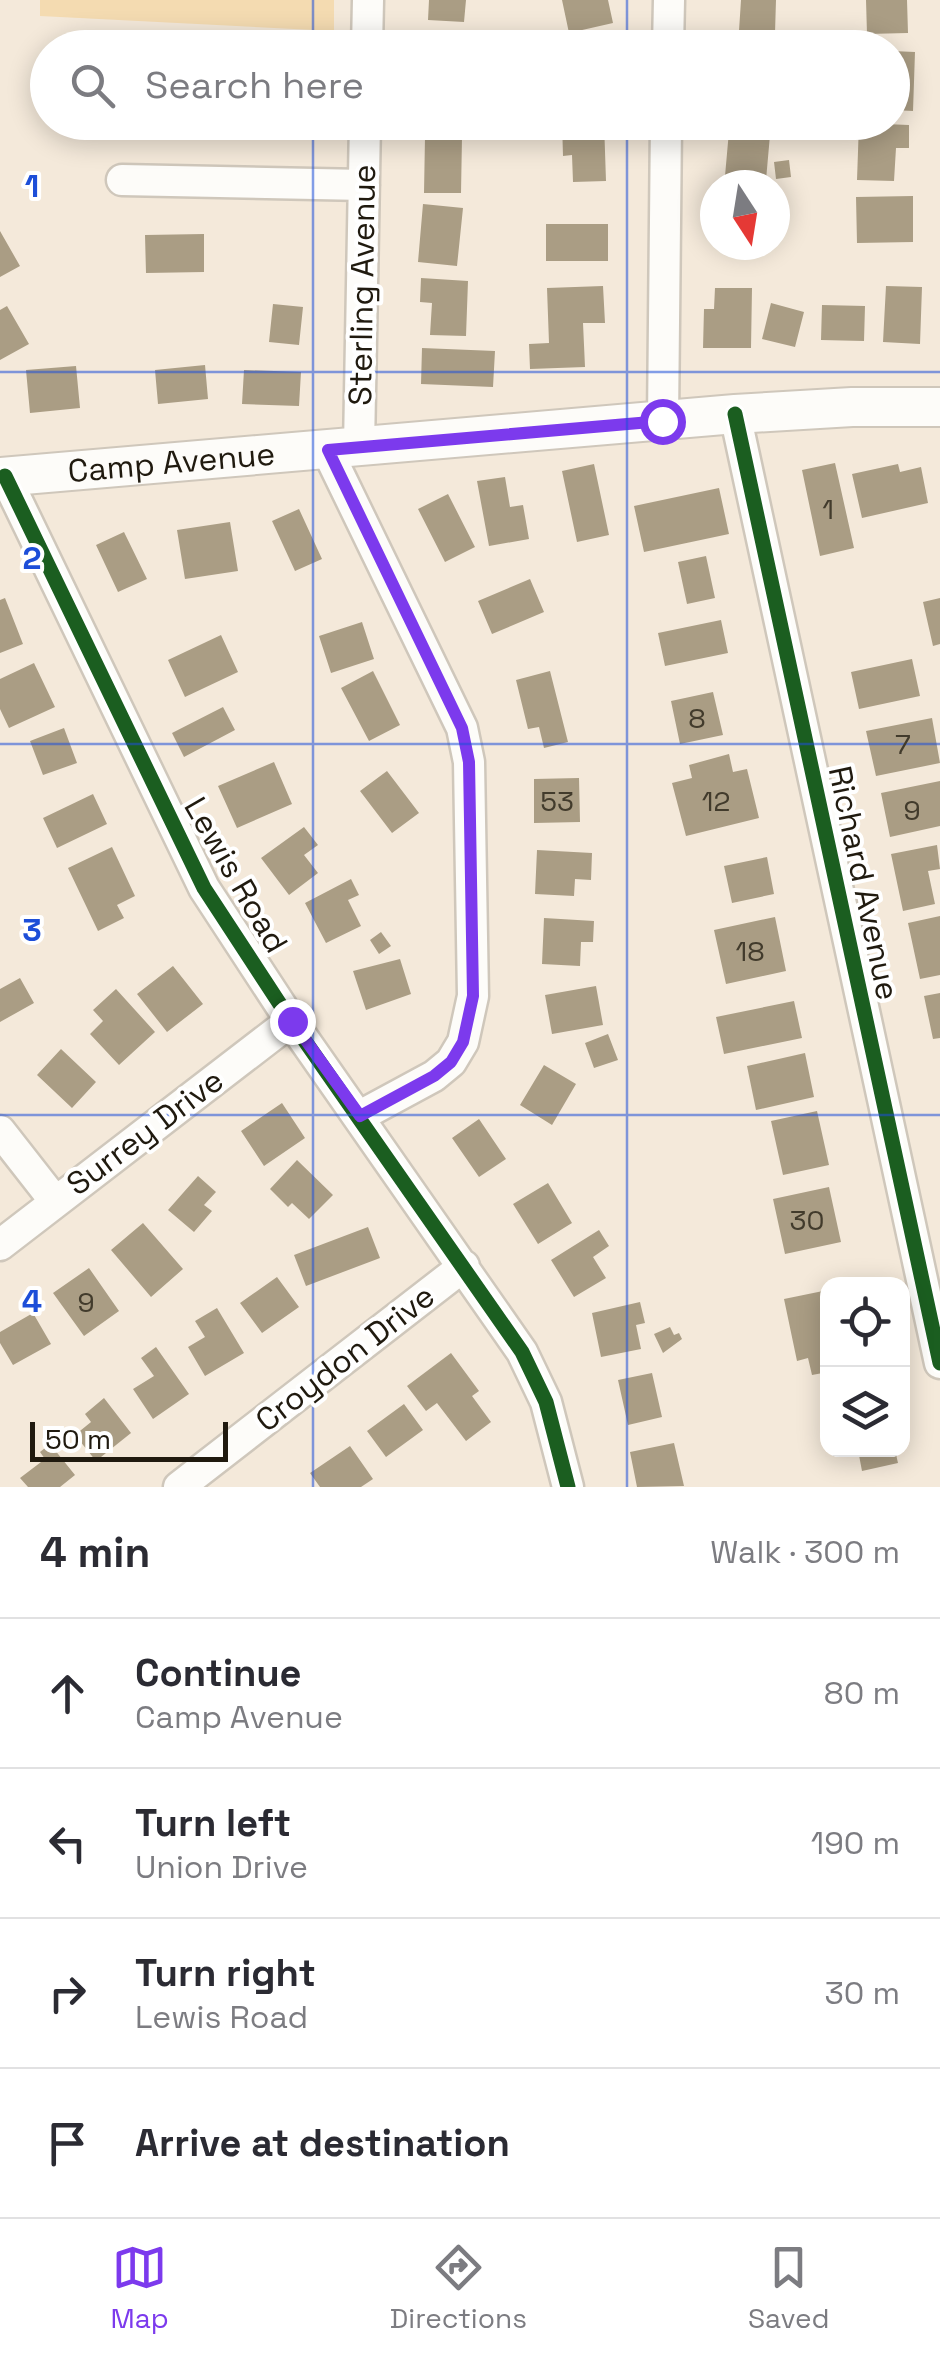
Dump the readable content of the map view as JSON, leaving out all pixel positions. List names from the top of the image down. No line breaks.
{"streets":{"street":["Sterling Avenue","Camp Avenue","Lewis Road","Richard Avenue","Surrey Drive","Croydon Drive"]},"crossings":[["Sterling Avenue","Camp Avenue"],["Camp Avenue","Lewis Road"],["Camp Avenue","Richard Avenue"],["Lewis Road","Surrey Drive"],["Lewis Road","Croydon Drive"]],"house_numbers":["1","8","7","53","12","9","18","30","9"],"scale_bar":"50 m","north":"bottom","page":{"search":"Search here","scale":"50 m","heading":["4 min","Walk · 300 m"],"list":[["Continue","Camp Avenue","80 m"],["Turn left","Union Drive","190 m"],["Turn right","Lewis Road","30 m"],"Arrive at destination"],"nav":["Map","Directions","Saved"]},"grid":{"rows":["1","2","3","4"]}}
